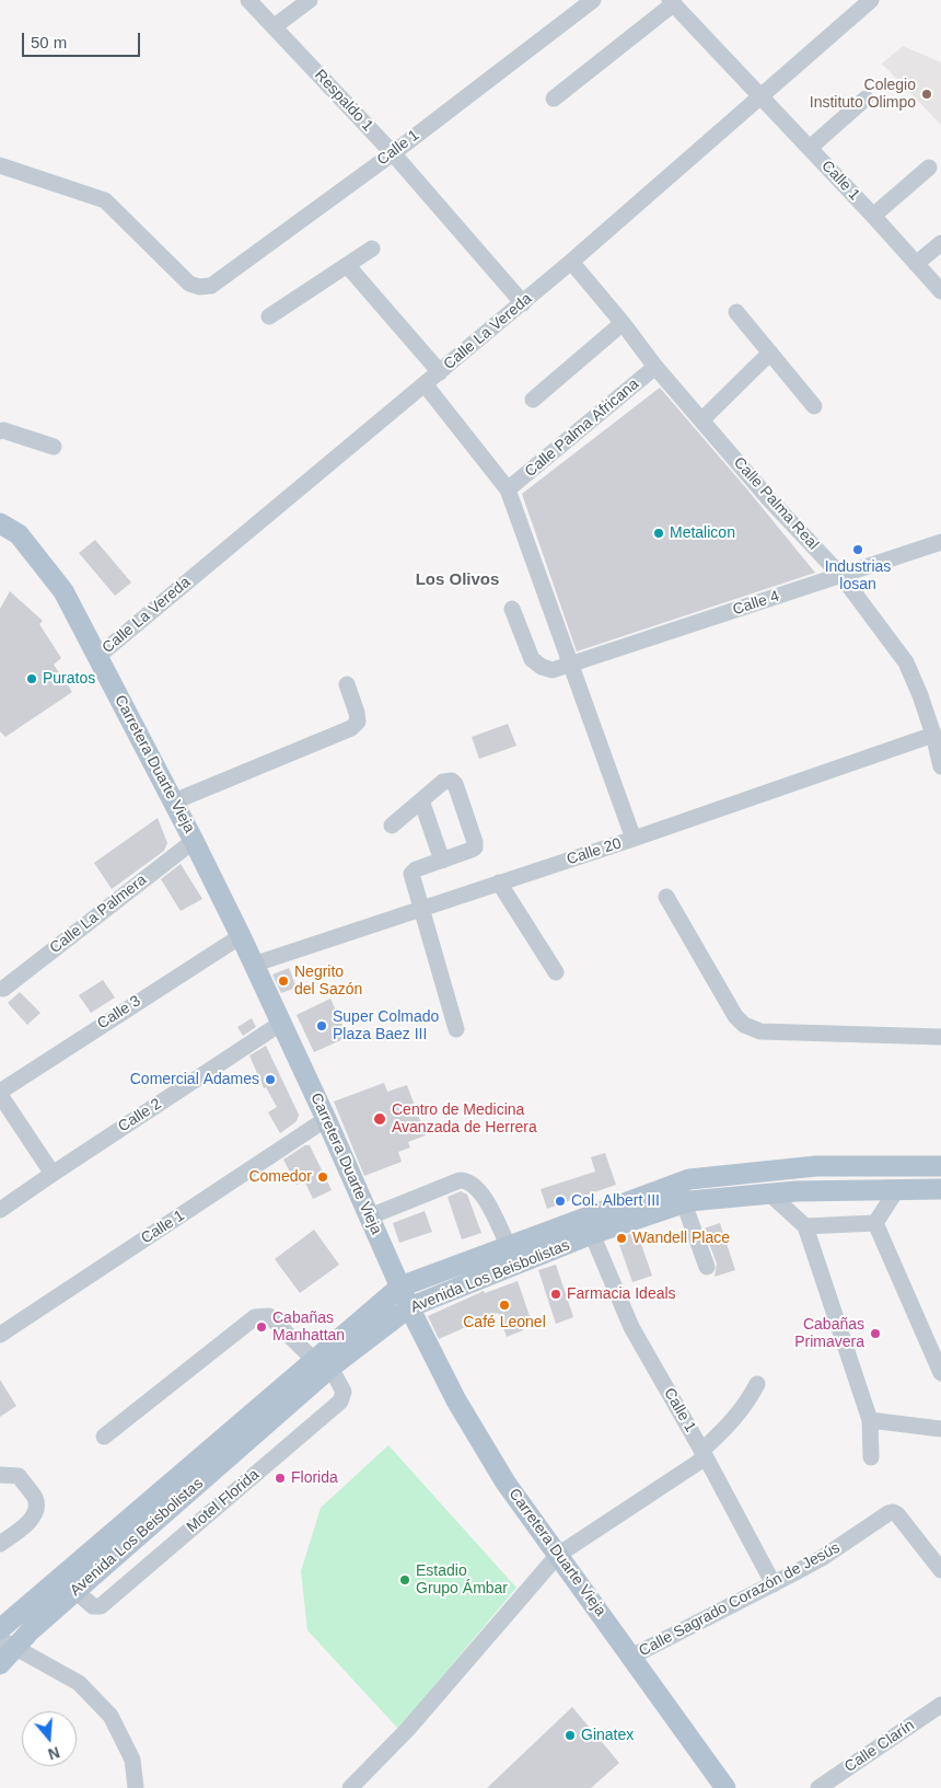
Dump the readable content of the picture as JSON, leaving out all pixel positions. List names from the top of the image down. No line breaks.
{"streets":{"main road":["Carretera Duarte Vieja","Avenida Los Beisbolistas"],"street":["Respaldo 1","Calle 1","Calle La Vereda","Calle Palma Africana","Calle Palma Real","Calle 4","Calle 20","Calle La Palmera","Calle 3","Calle 2","Motel Florida","Calle Sagrado Corazón de Jesús","Calle Clarín"]},"crossings":[["Respaldo 1","Calle 1"],["Respaldo 1","Calle La Vereda"],["Calle 1","Calle La Vereda"],["Calle 1","Carretera Duarte Vieja"],["Calle 1","Avenida Los Beisbolistas"],["Calle 1","Calle Sagrado Corazón de Jesús"],["Calle La Vereda","Calle Palma Real"],["Calle La Vereda","Carretera Duarte Vieja"],["Calle Palma Africana","Calle Palma Real"],["Calle Palma Real","Calle 4"],["Calle Palma Real","Calle 20"],["Carretera Duarte Vieja","Calle 20"],["Carretera Duarte Vieja","Calle La Palmera"],["Carretera Duarte Vieja","Calle 3"],["Carretera Duarte Vieja","Calle 2"],["Carretera Duarte Vieja","Avenida Los Beisbolistas"],["Carretera Duarte Vieja","Calle Sagrado Corazón de Jesús"],["Avenida Los Beisbolistas","Motel Florida"]],"districts":["Los Olivos"],"places":["Colegio Instituto Olimpo","Metalicon","Industrias losan","Puratos","Negrito del Sazón","Super Colmado Plaza Baez III","Comercial Adames","Centro de Medicina Avanzada de Herrera","Comedor","Col. Albert III","Wandell Place","Farmacia Ideals","Café Leonel","Cabañas Manhattan","Cabañas Primavera","Florida","Estadio Grupo Ámbar","Ginatex"],"scale_bar":"50 m","north":"bottom"}
